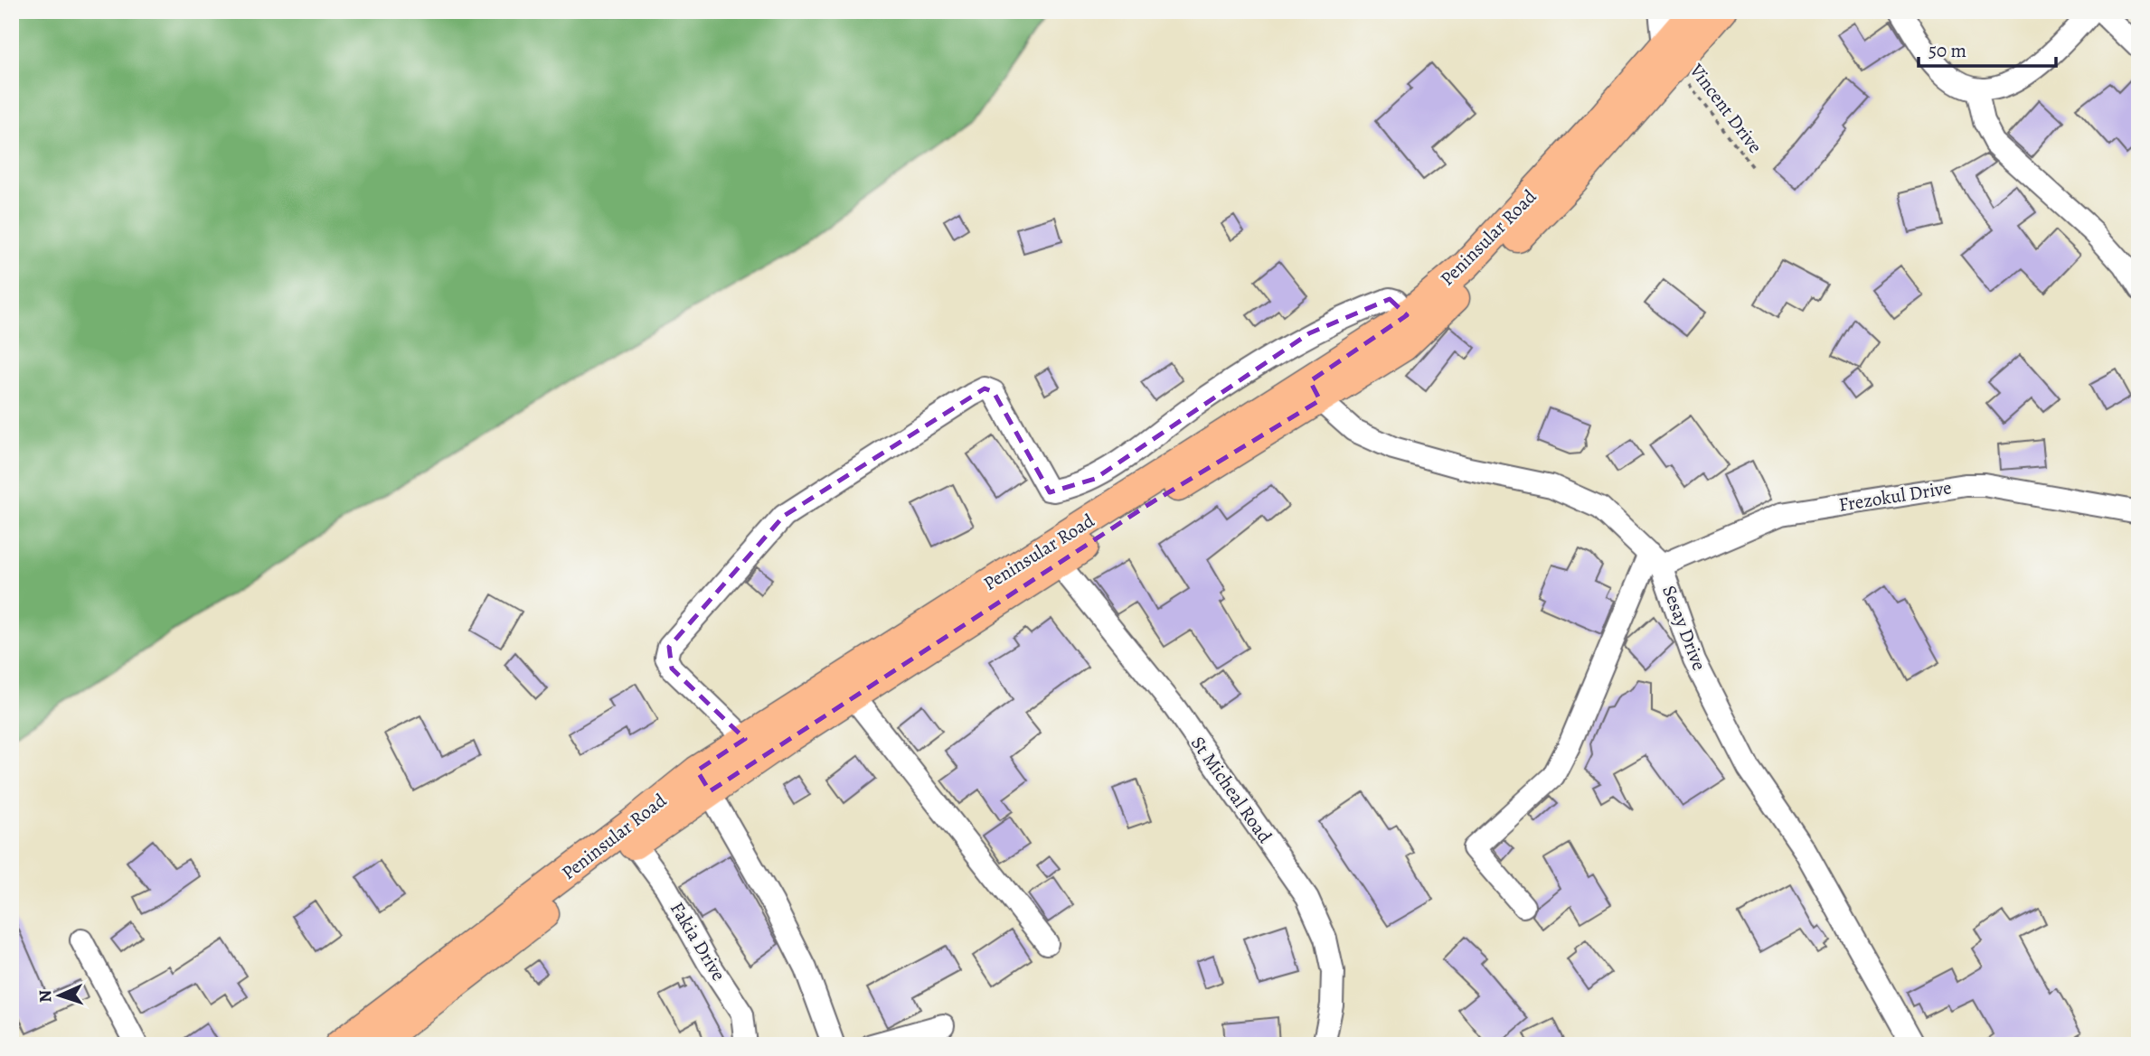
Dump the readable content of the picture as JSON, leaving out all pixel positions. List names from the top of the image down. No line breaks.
{"streets":{"main road":["Peninsular Road"],"street":["Frezokul Drive","Sesay Drive","St Micheal Road","Fakia Drive"],"path":["Vincent Drive"]},"crossings":[["Vincent Drive","Peninsular Road"],["Peninsular Road","Sesay Drive"],["Peninsular Road","St Micheal Road"],["Peninsular Road","Fakia Drive"],["Frezokul Drive","Sesay Drive"]],"scale_bar":"50 m","north":"left"}
